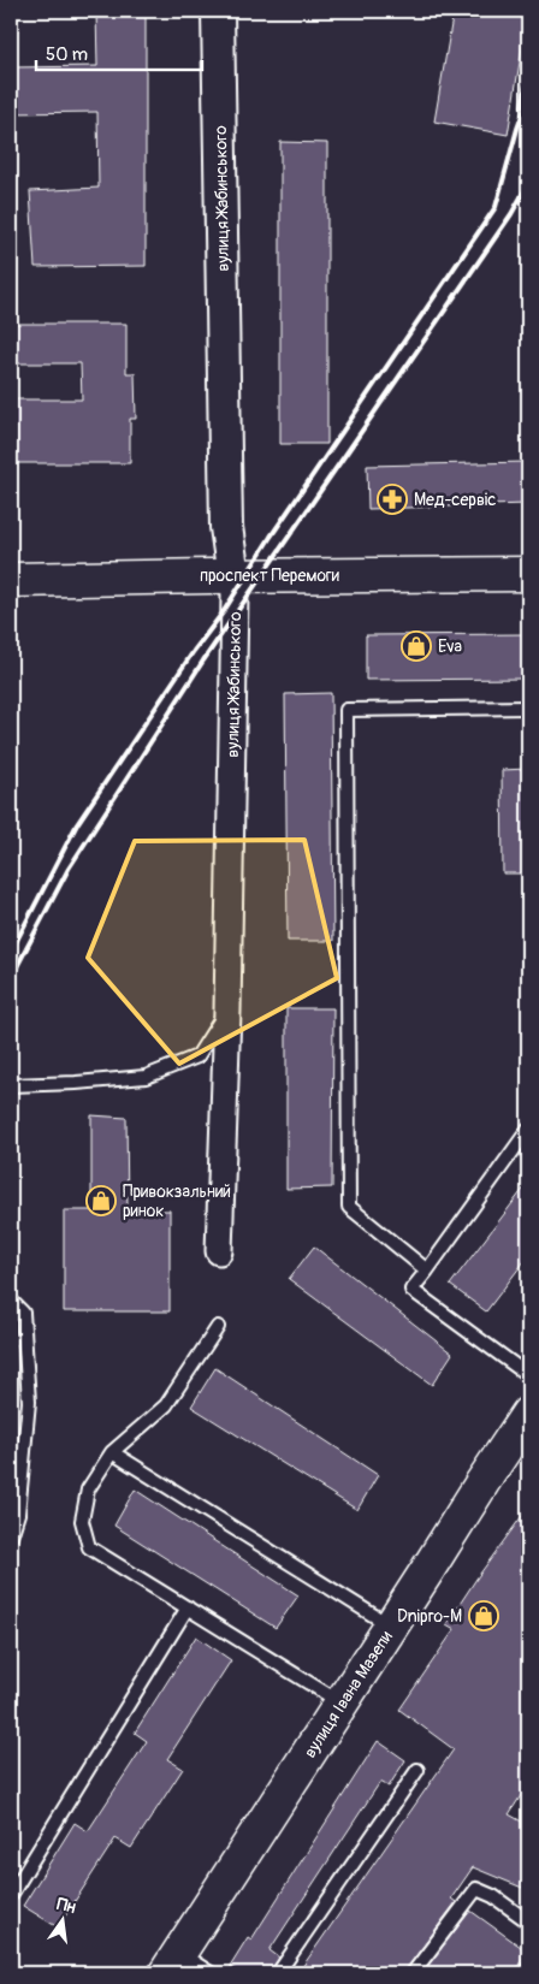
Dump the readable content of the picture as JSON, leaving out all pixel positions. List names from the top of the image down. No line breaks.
{"streets":{"main road":["проспект Перемоги","вулиця Івана Мазепи"],"street":["вулиця Жабинського"]},"crossings":[["вулиця Жабинського","проспект Перемоги"]],"places":{"pharmacy":["Мед-сервіс"],"shop":["Eva","Привокзальний ринок","Dnipro-M"]},"scale_bar":"50 m","north":"top"}
